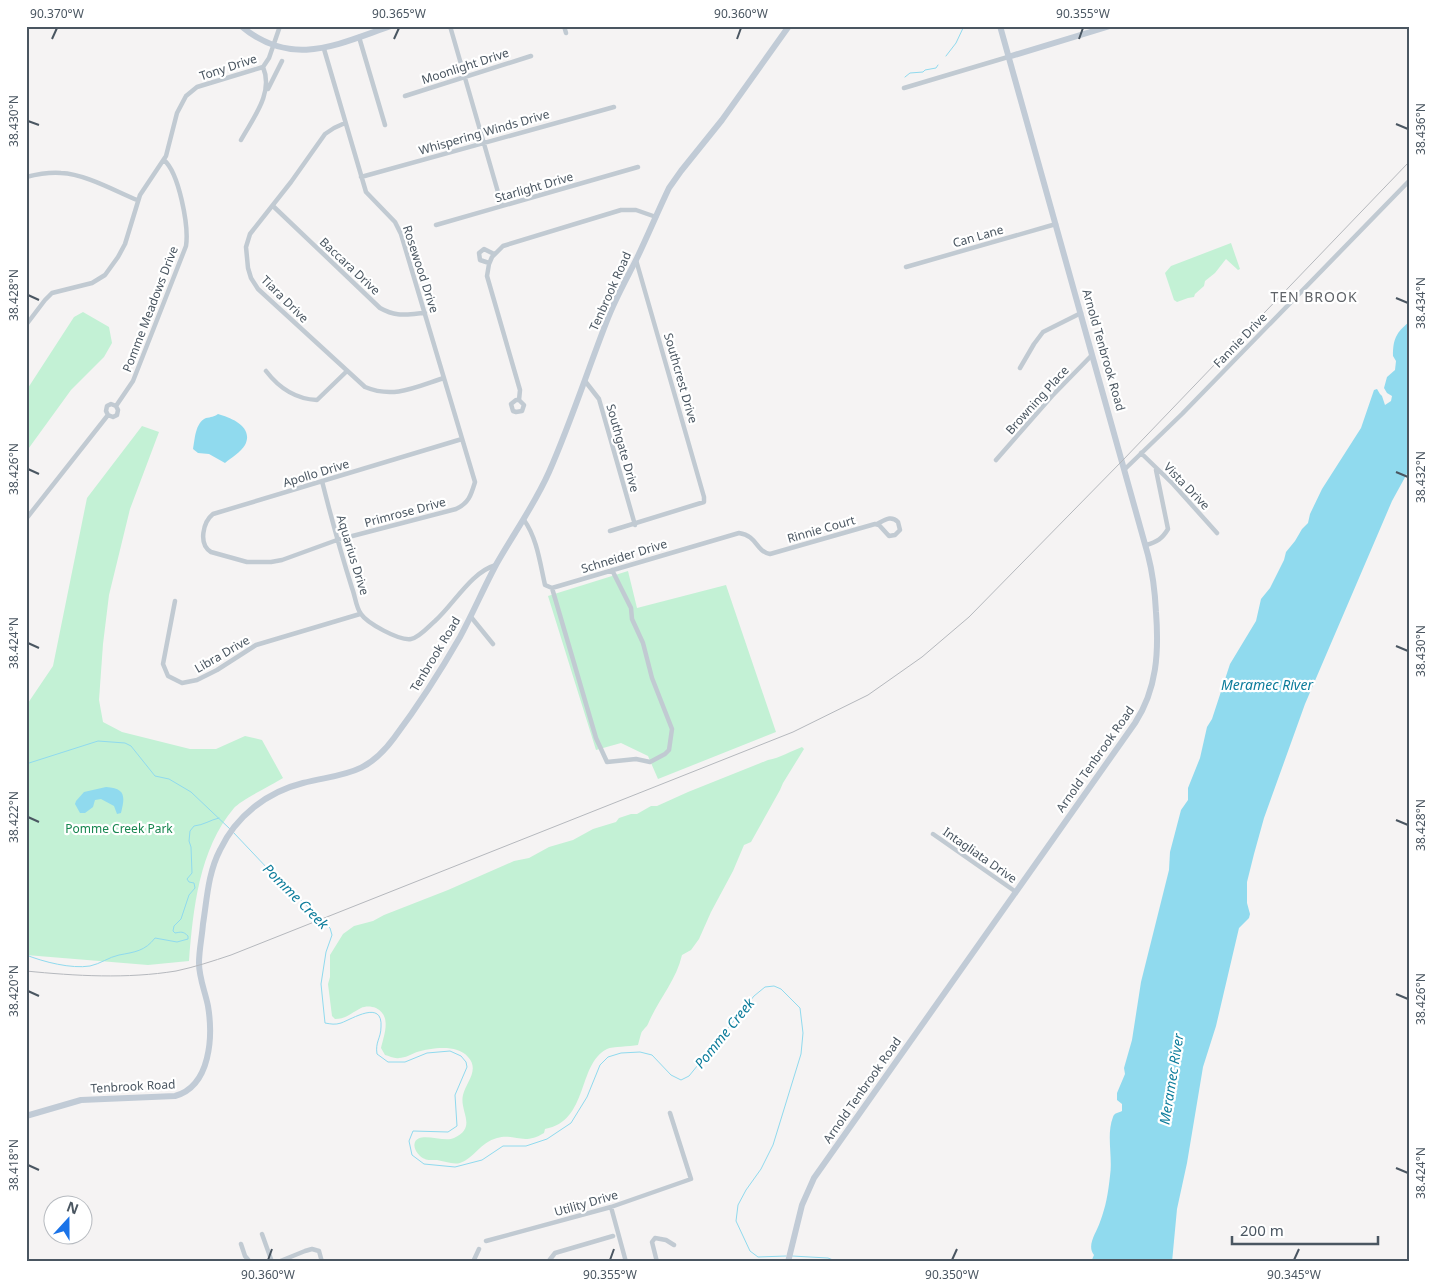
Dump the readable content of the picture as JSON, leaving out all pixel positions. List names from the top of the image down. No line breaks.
{"streets":{"street":["Moonlight Drive","Tony Drive","Whispering Winds Drive","Starlight Drive","Can Lane","Baccara Drive","Rosewood Drive","Tenbrook Road","Tiara Drive","Pomme Meadows Drive","Fannie Drive","Arnold Tenbrook Road","Southcrest Drive","Browning Place","Southgate Drive","Apollo Drive","Vista Drive","Primrose Drive","Rinnie Court","Aquarius Drive","Schneider Drive","Libra Drive","Intagliata Drive","Utility Drive"]},"crossings":[["Tony Drive","Pomme Meadows Drive"],["Whispering Winds Drive","Rosewood Drive"],["Can Lane","Arnold Tenbrook Road"],["Baccara Drive","Rosewood Drive"],["Baccara Drive","Tiara Drive"],["Rosewood Drive","Tiara Drive"],["Rosewood Drive","Apollo Drive"],["Rosewood Drive","Primrose Drive"],["Tenbrook Road","Southcrest Drive"],["Tenbrook Road","Southgate Drive"],["Tenbrook Road","Aquarius Drive"],["Fannie Drive","Arnold Tenbrook Road"],["Fannie Drive","Vista Drive"],["Arnold Tenbrook Road","Browning Place"],["Arnold Tenbrook Road","Intagliata Drive"],["Southcrest Drive","Southgate Drive"],["Apollo Drive","Primrose Drive"],["Apollo Drive","Aquarius Drive"],["Primrose Drive","Aquarius Drive"],["Rinnie Court","Schneider Drive"],["Aquarius Drive","Libra Drive"]],"districts":["TEN BROOK"],"water":["Meramec River","Pomme Creek"],"parks":["Pomme Creek Park"],"scale_bar":"200 m","north":"top","coordinates":["90.370°W","90.365°W","90.360°W","90.355°W","38.430°N","38.436°N","38.428°N","38.434°N","38.426°N","38.432°N","38.424°N","38.422°N","38.420°N","38.418°N","90.350°W","90.345°W"]}
